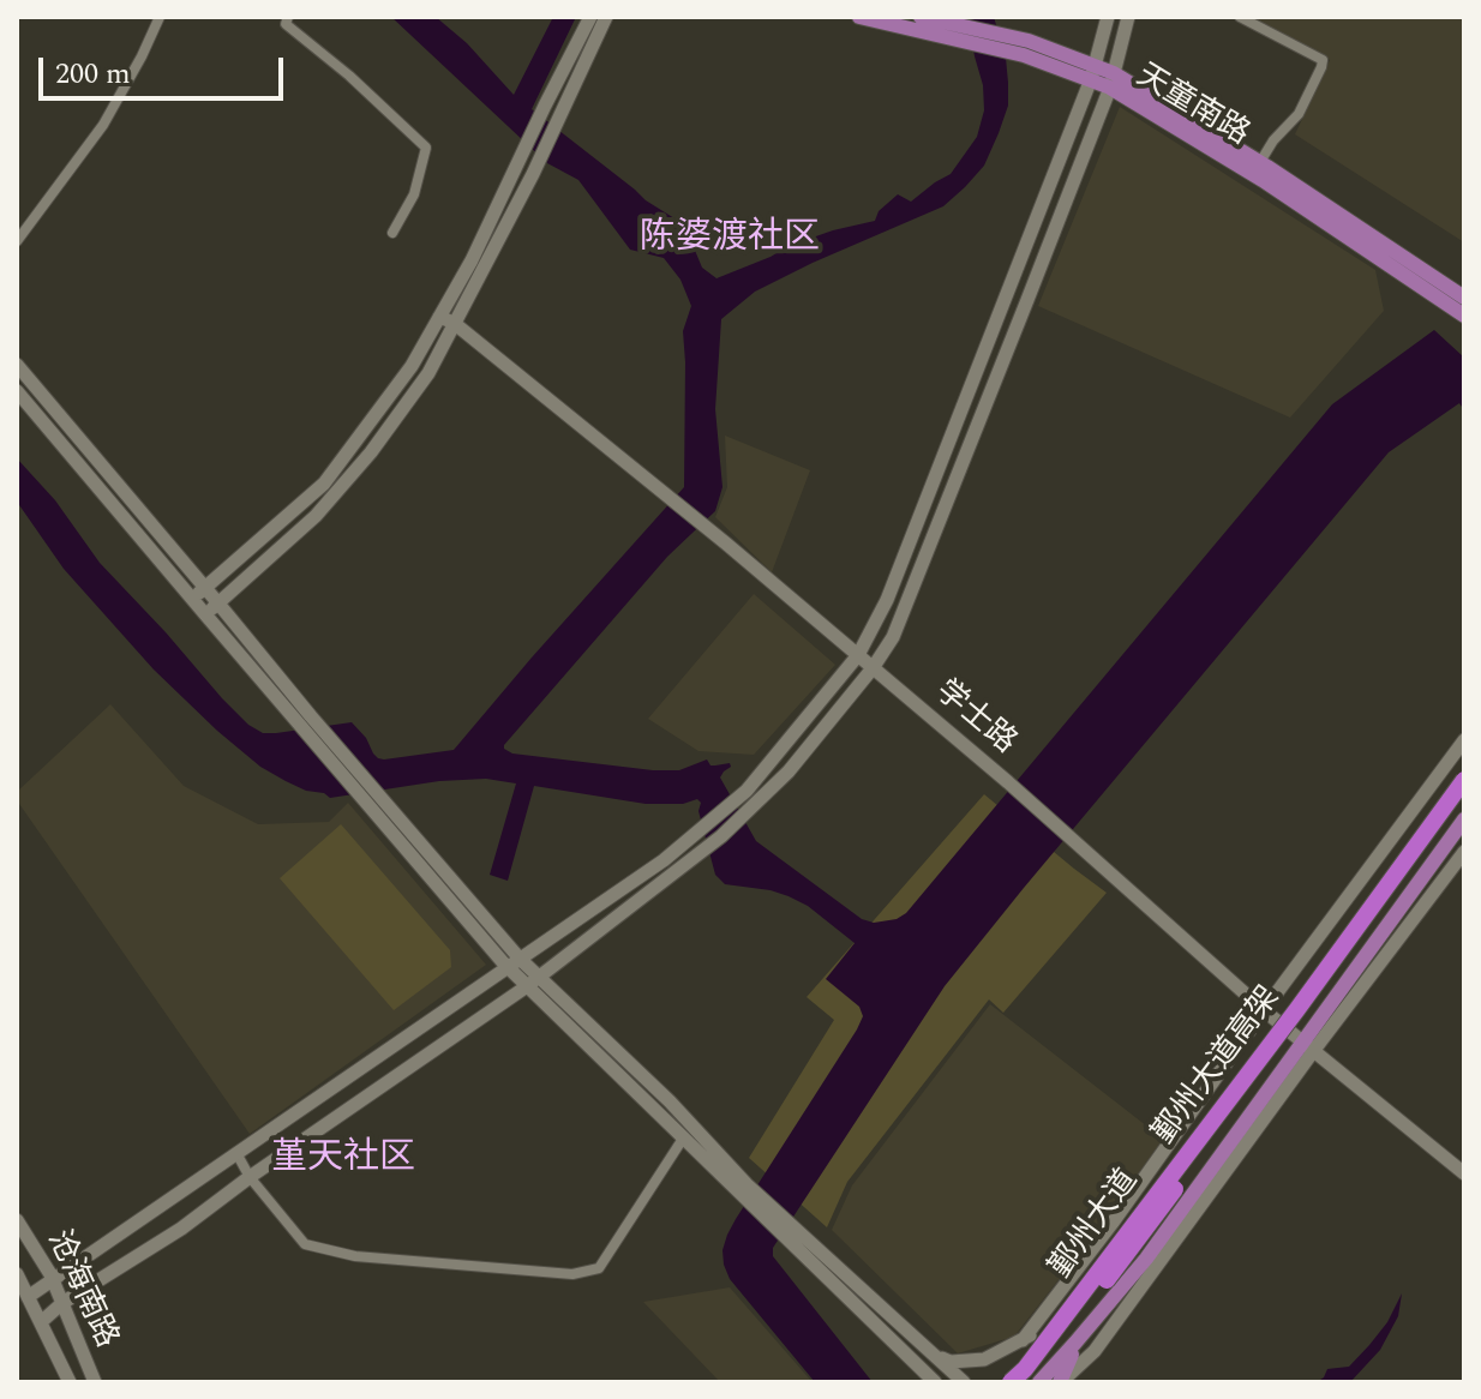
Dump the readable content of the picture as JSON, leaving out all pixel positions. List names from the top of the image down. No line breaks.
{"streets":{"highway":["鄞州大道高架"],"main road":["天童南路","鄞州大道"],"street":["学士路","沧海南路"]},"crossings":[["学士路","鄞州大道"],["鄞州大道高架","鄞州大道"]],"districts":["陈婆渡社区","堇天社区"],"scale_bar":"200 m"}
